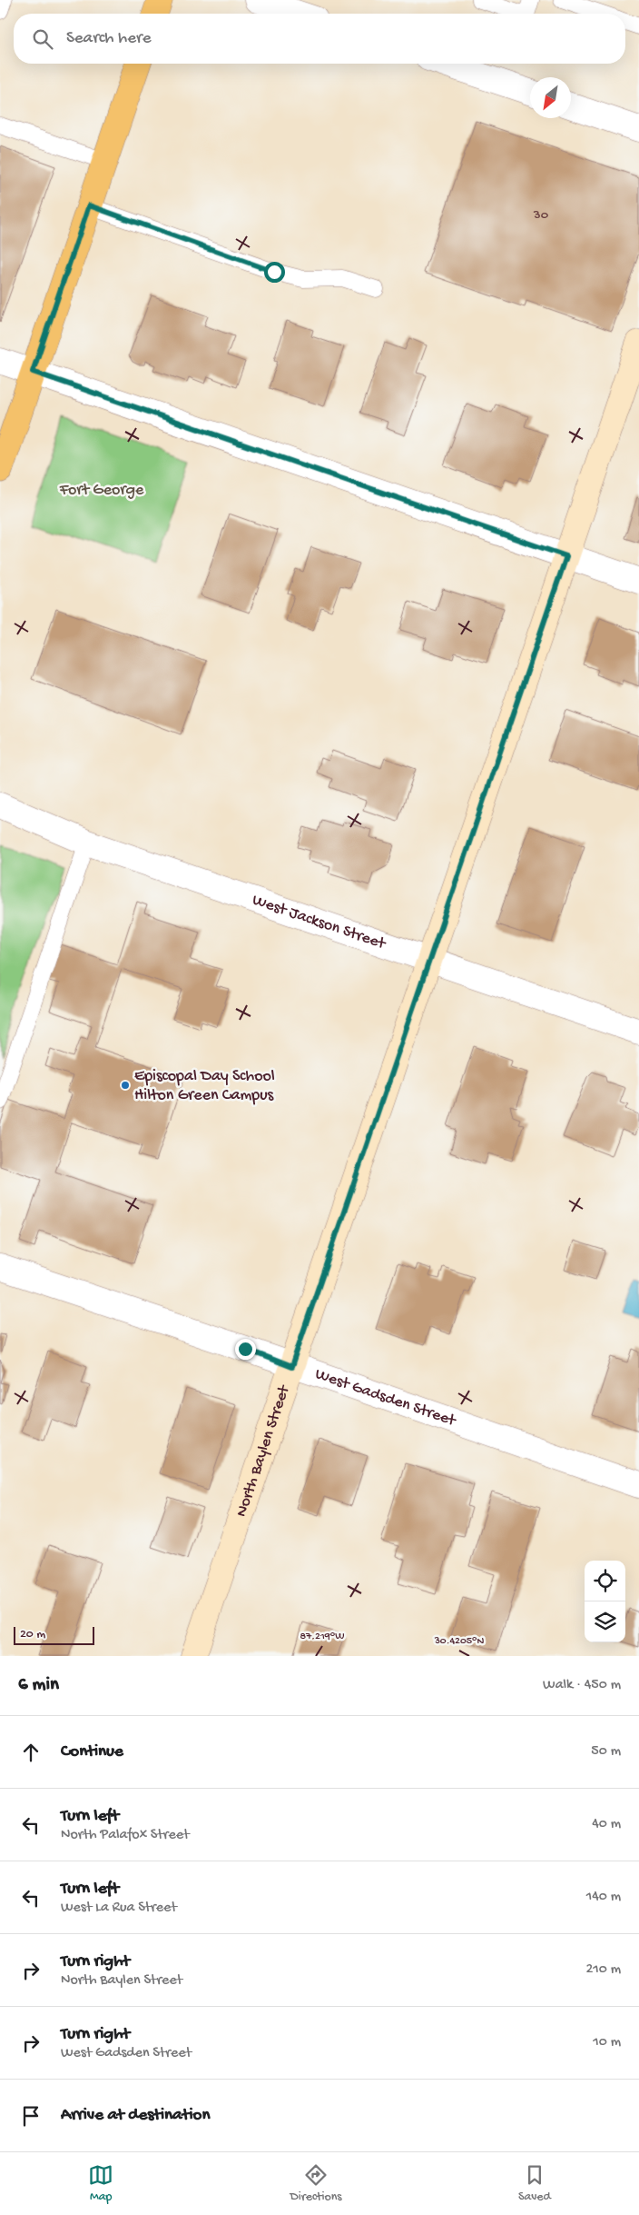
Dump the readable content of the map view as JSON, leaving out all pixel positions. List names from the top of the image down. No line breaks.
{"streets":{"street":["West Jackson Street","West Gadsden Street","North Baylen Street"]},"crossings":[["West Jackson Street","North Baylen Street"],["West Gadsden Street","North Baylen Street"]],"parks":["Fort George"],"places":["Episcopal Day School Hilton Green Campus"],"house_numbers":["30"],"scale_bar":"20 m","north":"bottom left","page":{"search":"Search here","scale":"20 m","heading":["6 min","Walk · 450 m"],"list":[["Continue","50 m"],["Turn left","North Palafox Street","40 m"],["Turn left","West La Rua Street","140 m"],["Turn right","North Baylen Street","210 m"],["Turn right","West Gadsden Street","10 m"],"Arrive at destination"],"nav":["Map","Directions","Saved"]},"coordinates":["87.219°W","30.4205°N"]}
